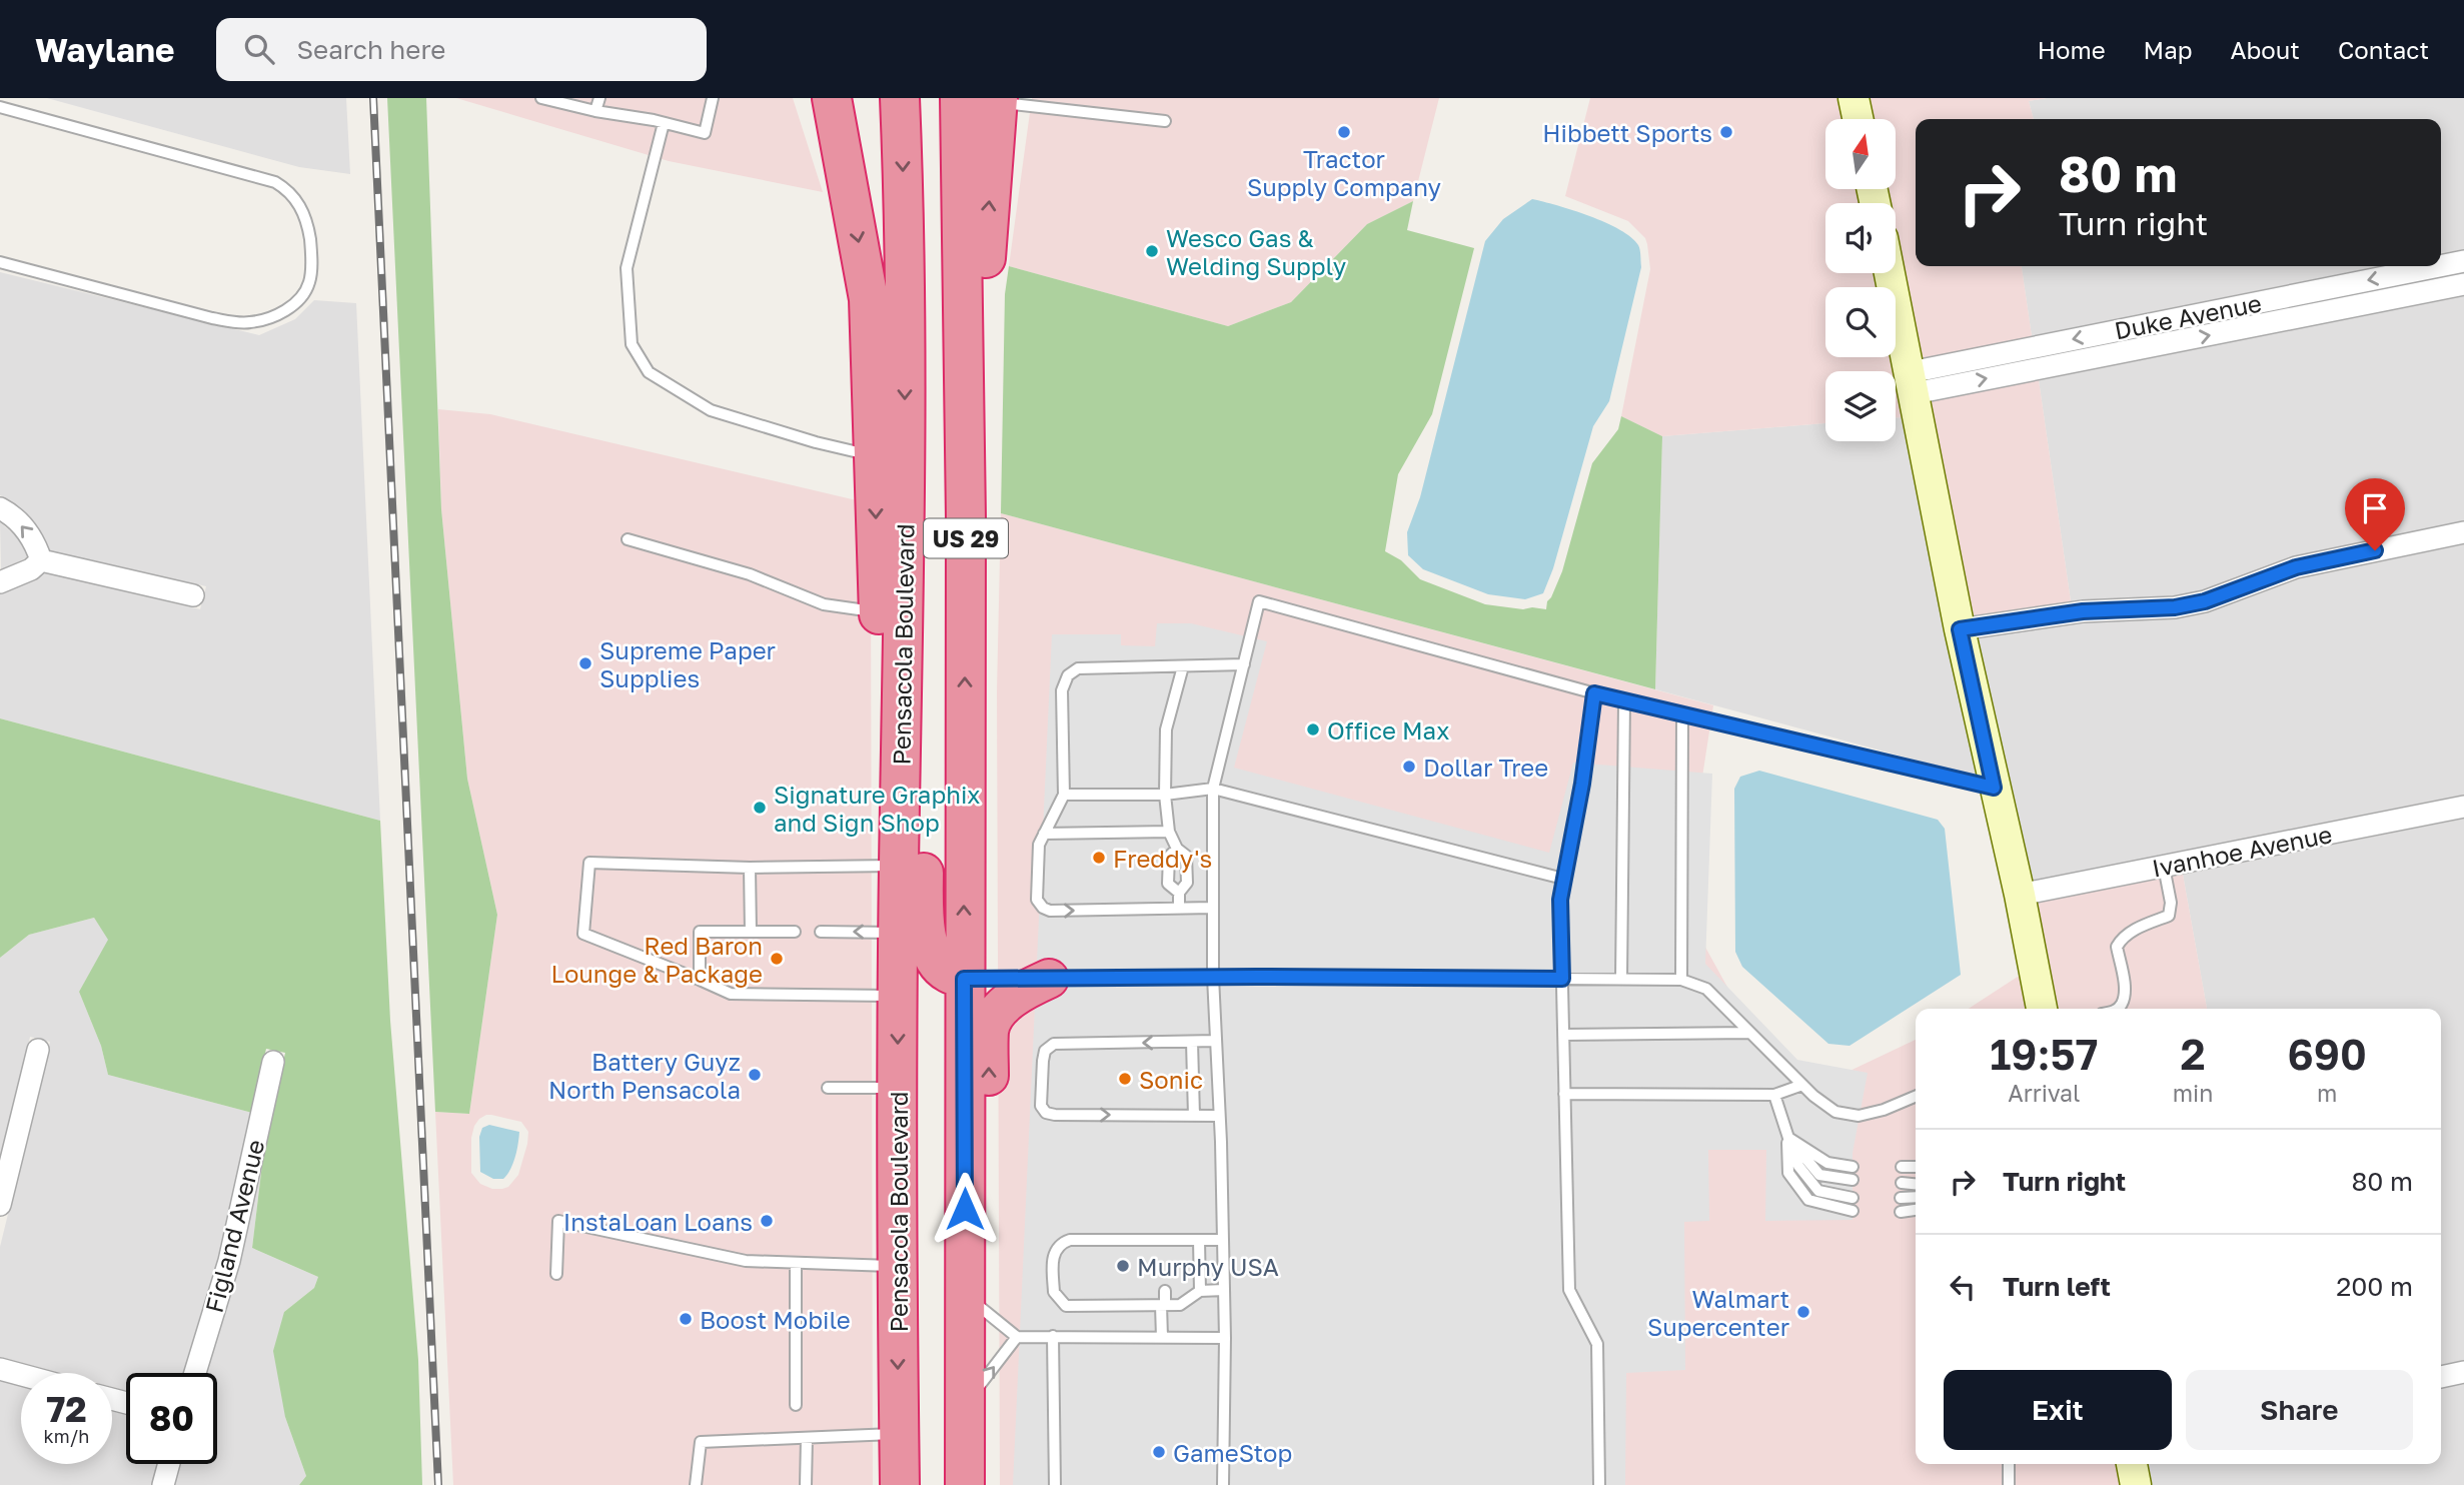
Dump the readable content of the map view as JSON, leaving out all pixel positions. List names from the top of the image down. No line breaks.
{"streets":{"highway":["US 29","Pensacola Boulevard"],"street":["Duke Avenue","Ivanhoe Avenue","Figland Avenue"]},"places":["Tractor Supply Company","Hibbett Sports","Wesco Gas & Welding Supply","Supreme Paper Supplies","Office Max","Dollar Tree","Signature Graphix and Sign Shop","Freddy's","Red Baron Lounge & Package","Battery Guyz North Pensacola","Sonic","InstaLoan Loans","Murphy USA","Walmart Supercenter","Boost Mobile","GameStop"],"north":"top","page":{"header":"Waylane","search":"Search here","nav":["Home","Map","About","Contact"],"turn":["80 m","Turn right"],"eta":["19:57","Arrival","2","min","690","m"],"list":[{"name":"Turn right","value":"80 m"},{"name":"Turn left","value":"200 m"}],"buttons":["Exit","Share"],"speed":"72 km/h","limit":"80"}}
